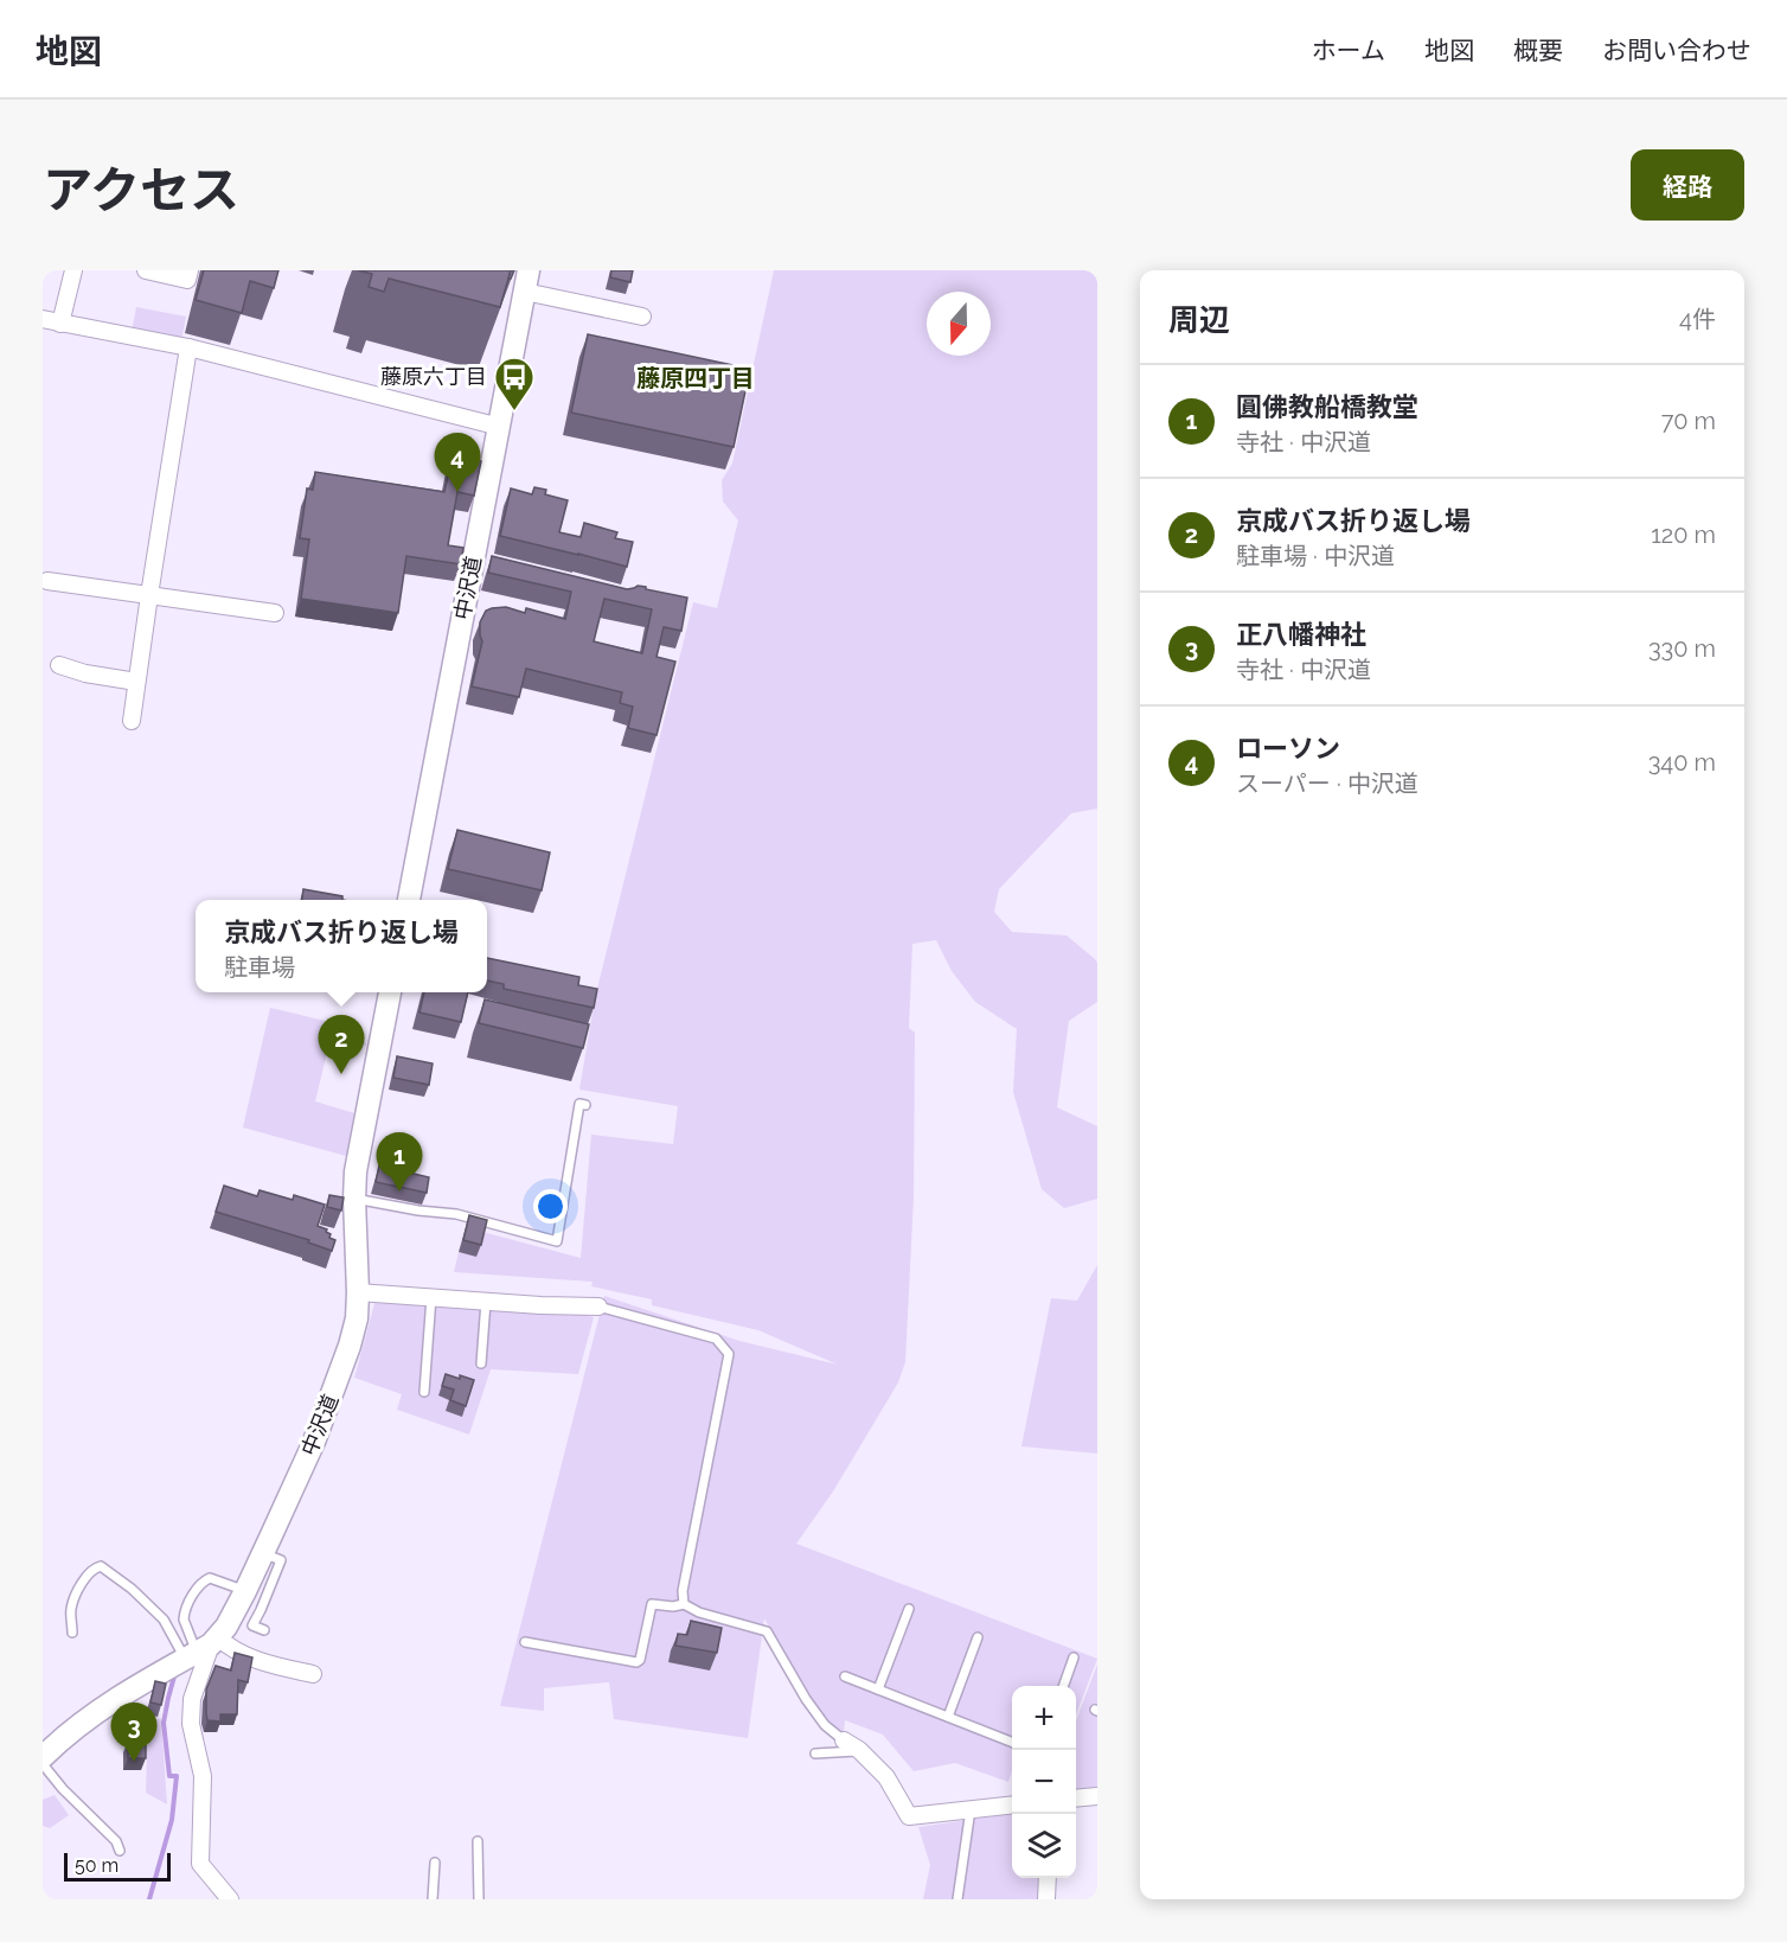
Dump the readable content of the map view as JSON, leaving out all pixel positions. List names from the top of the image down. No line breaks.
{"streets":{"street":["中沢道"]},"districts":["藤原四丁目"],"places":{"bus stop":["藤原六丁目"]},"scale_bar":"50 m","north":"bottom","page":{"header":"地図","nav":["ホーム","地図","概要","お問い合わせ"],"title":"アクセス","buttons":"経路","heading":["周辺","4件"],"list":[{"mark":"1","name":"圓佛教船橋教堂","note":"寺社 · 中沢道","value":"70 m"},{"mark":"2","name":"京成バス折り返し場","note":"駐車場 · 中沢道","value":"120 m"},{"mark":"3","name":"正八幡神社","note":"寺社 · 中沢道","value":"330 m"},{"mark":"4","name":"ローソン","note":"スーパー · 中沢道","value":"340 m"}],"pins":["4","2","1","3"],"popup":["京成バス折り返し場","駐車場"],"map_buttons":["+","−"],"scale":"50 m"}}
